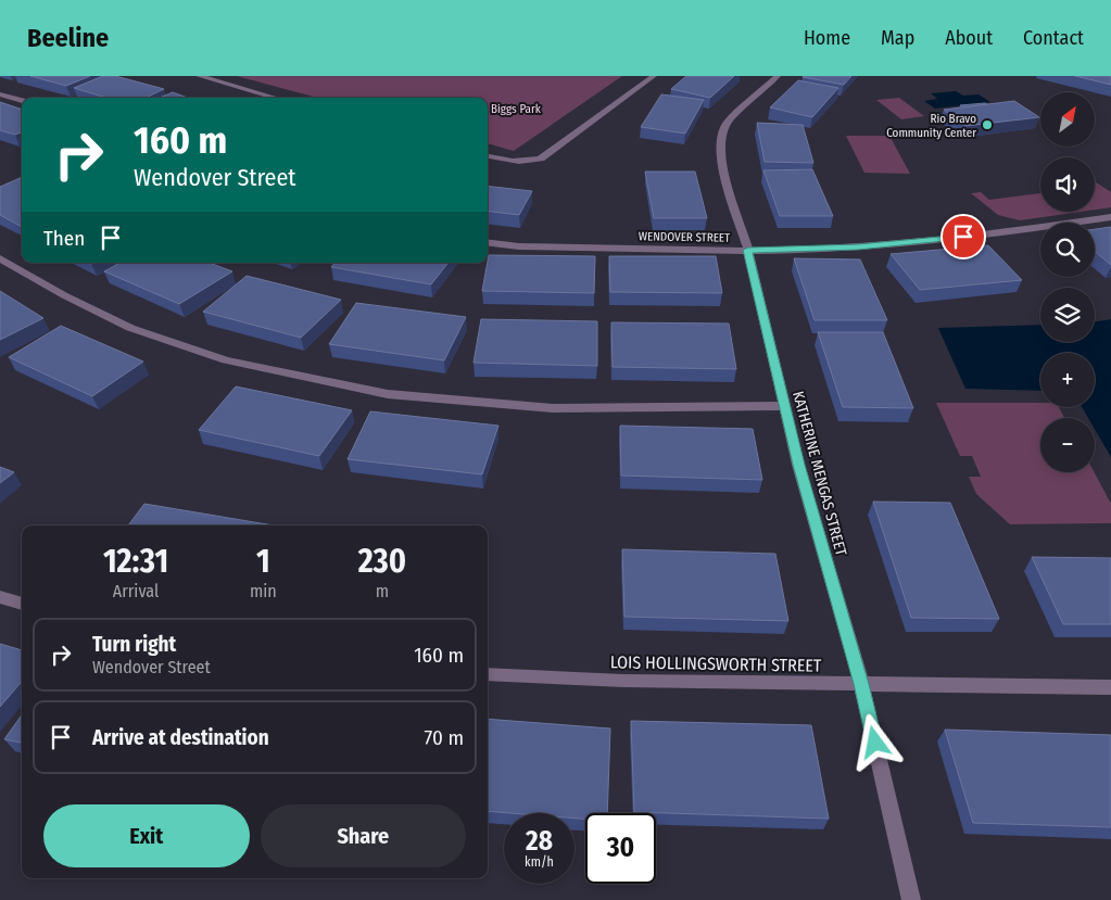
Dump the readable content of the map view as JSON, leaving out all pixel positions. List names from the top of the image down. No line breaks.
{"streets":{"street":["WENDOVER STREET","KATHERINE MENGAS STREET","LOIS HOLLINGSWORTH STREET"]},"crossings":[["WENDOVER STREET","KATHERINE MENGAS STREET"],["KATHERINE MENGAS STREET","LOIS HOLLINGSWORTH STREET"]],"parks":["Biggs Park"],"places":["Rio Bravo Community Center"],"north":"top right","page":{"header":"Beeline","nav":["Home","Map","About","Contact"],"map_buttons":["+","−"],"turn":["160 m","Wendover Street"],"then":"Then","eta":["12:31","Arrival","1","min","230","m"],"list":[{"name":"Turn right","note":"Wendover Street","value":"160 m"},{"name":"Arrive at destination","value":"70 m"}],"buttons":["Exit","Share"],"speed":"28 km/h","limit":"30"}}
